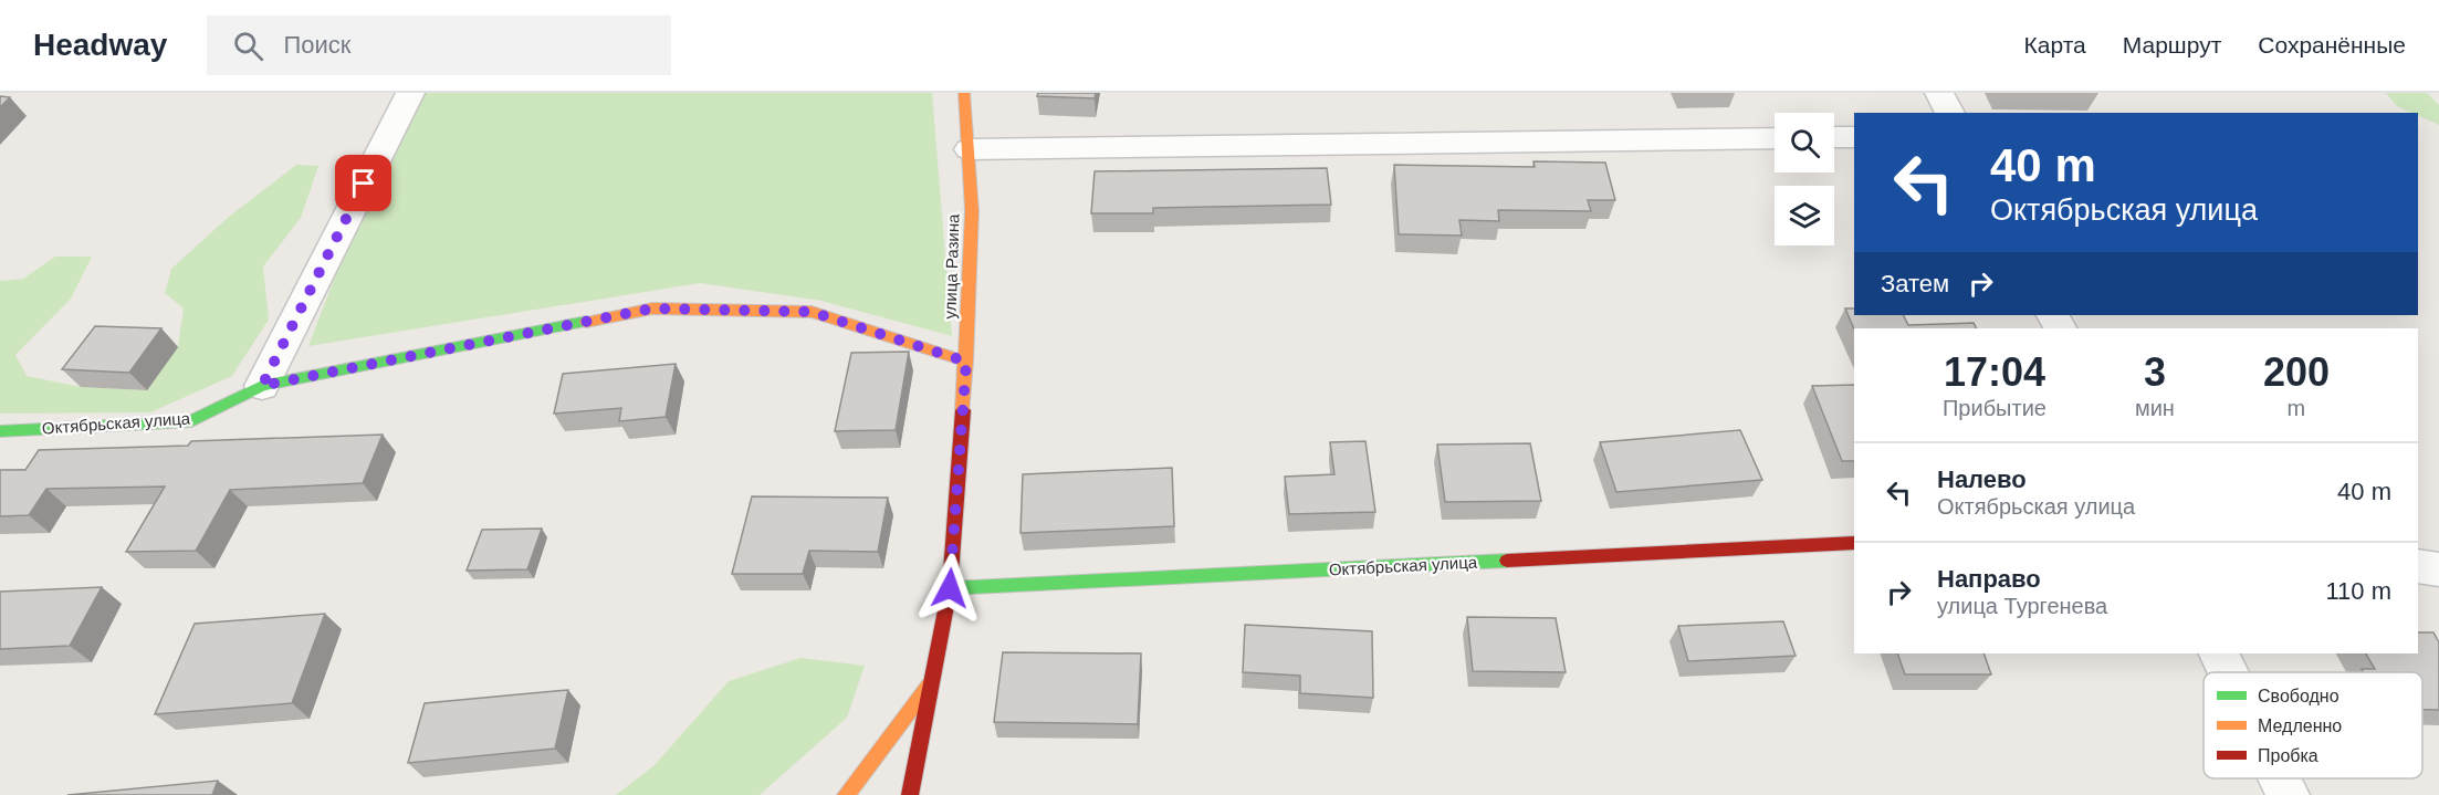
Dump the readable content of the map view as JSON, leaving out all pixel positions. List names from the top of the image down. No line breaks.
{"streets":{"street":["улица Разина","Октябрьская улица"]},"crossings":[["улица Разина","Октябрьская улица"]],"legend":["Свободно","Медленно","Пробка"],"page":{"header":"Headway","search":"Поиск","nav":["Карта","Маршрут","Сохранённые"],"turn":["40 m","Октябрьская улица"],"then":"Затем","eta":["17:04","Прибытие","3","мин","200","m"],"list":[{"name":"Налево","note":"Октябрьская улица","value":"40 m"},{"name":"Направо","note":"улица Тургенева","value":"110 m"}]}}
